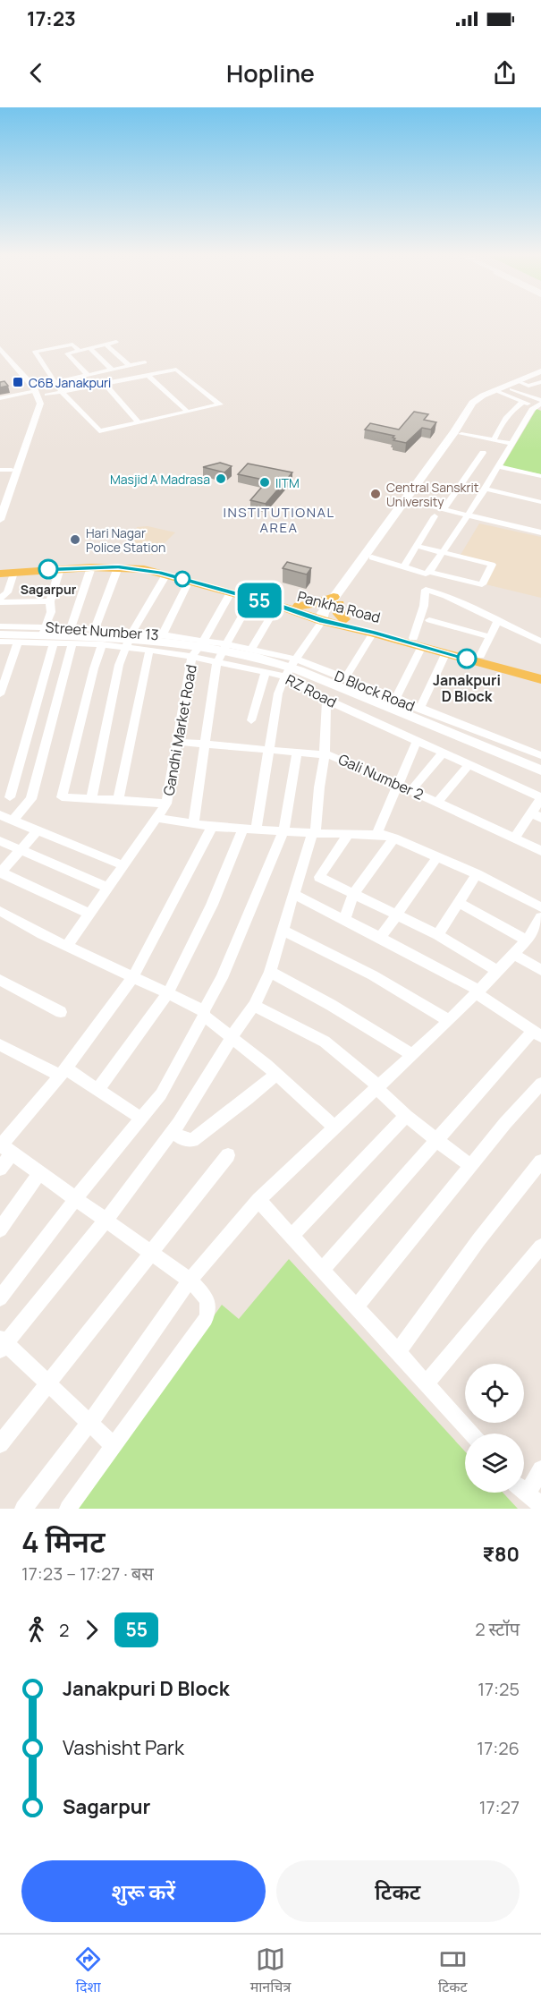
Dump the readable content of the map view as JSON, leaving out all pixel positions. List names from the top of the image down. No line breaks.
{"streets":{"main road":["Pankha Road"],"street":["Street Number 13","RZ Road","D Block Road","Gandhi Market Road","Gali Number 2"]},"crossings":[["Pankha Road","Gandhi Market Road"],["Street Number 13","RZ Road"],["Street Number 13","Gandhi Market Road"],["RZ Road","D Block Road"],["RZ Road","Gandhi Market Road"],["Gandhi Market Road","Gali Number 2"]],"districts":["INSTITUTIONAL AREA"],"places":{"transit":["C6B Janakpuri"],"other":["Masjid A Madrasa","IITM","Central Sanskrit University","Hari Nagar Police Station","Sagarpur","Janakpuri D Block"]},"lines":["bus line 55"],"page":{"status":"17:23","header":"Hopline","on_map":"55","heading":["4 मिनट","17:23 – 17:27 · बस","₹80"],"legs":["2","55","2 स्टॉप"],"list":[{"name":"Janakpuri D Block","value":"17:25"},{"name":"Vashisht Park","value":"17:26"},{"name":"Sagarpur","value":"17:27"}],"buttons":["शुरू करें","टिकट"],"tabs":["दिशा","मानचित्र","टिकट"]}}
